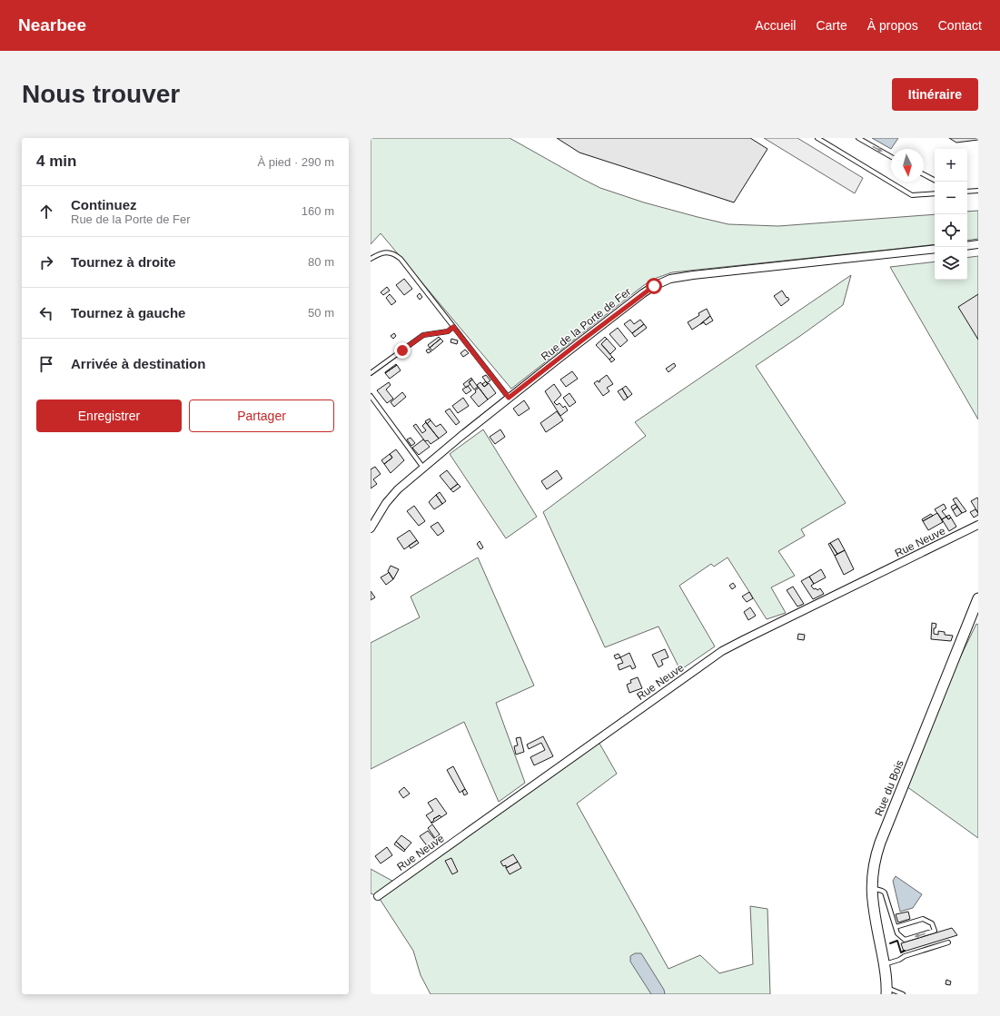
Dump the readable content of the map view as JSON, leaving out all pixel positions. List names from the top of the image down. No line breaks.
{"streets":{"street":["Rue de la Porte de Fer","Rue Neuve","Rue du Bois"]},"north":"bottom","page":{"header":"Nearbee","nav":["Accueil","Carte","À propos","Contact"],"buttons":["Itinéraire",["Enregistrer","Partager"]],"title":"Nous trouver","heading":["4 min","À pied · 290 m"],"map_buttons":["+","−"],"list":[["Continuez","Rue de la Porte de Fer","160 m"],["Tournez à droite","80 m"],["Tournez à gauche","50 m"],"Arrivée à destination"]}}
